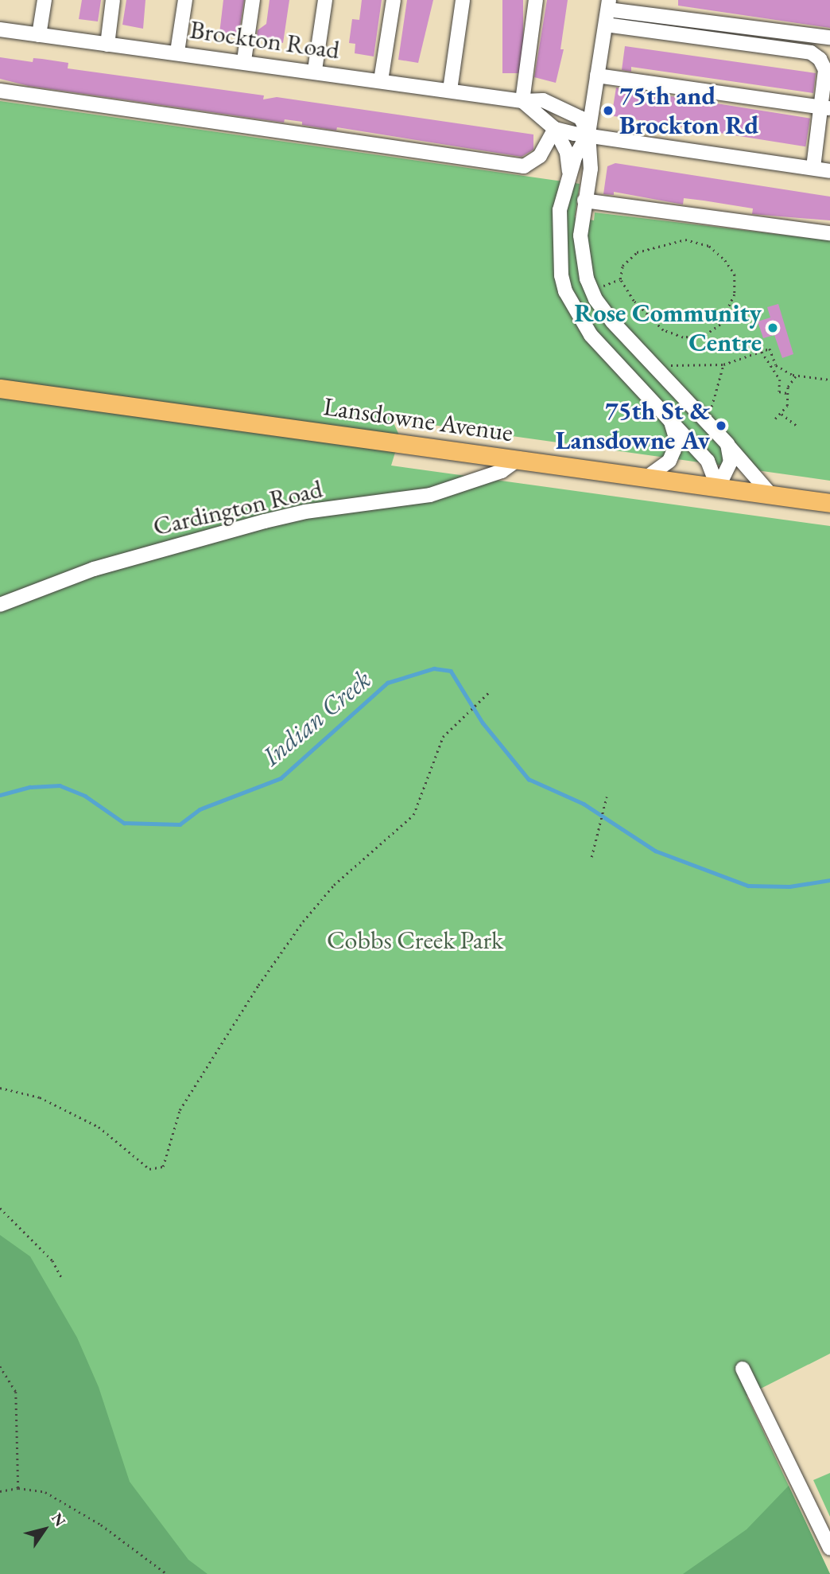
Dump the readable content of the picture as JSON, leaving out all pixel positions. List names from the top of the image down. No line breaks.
{"streets":{"main road":["Lansdowne Avenue"],"street":["Brockton Road","Cardington Road"]},"crossings":[["Lansdowne Avenue","Cardington Road"]],"water":["Indian Creek"],"parks":["Cobbs Creek Park"],"places":["75th and Brockton Rd","Rose Community Centre","75th St & Lansdowne Av"],"north":"top right"}
